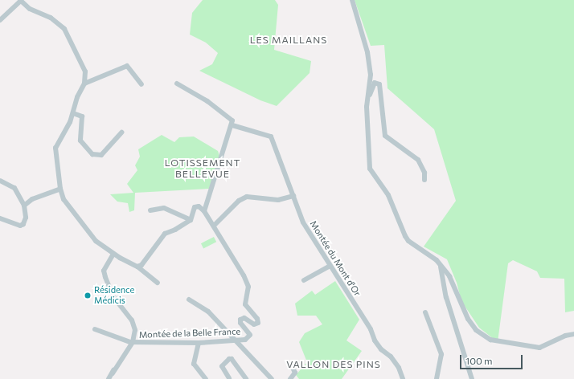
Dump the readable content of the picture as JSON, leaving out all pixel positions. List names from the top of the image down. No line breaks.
{"streets":{"street":["Montée du Mont d'Or","Montée de la Belle France"]},"districts":["LES MAILLANS","LOTISSEMENT BELLEVUE","VALLON DES PINS"],"places":["Résidence Médicis"],"scale_bar":"100 m"}
